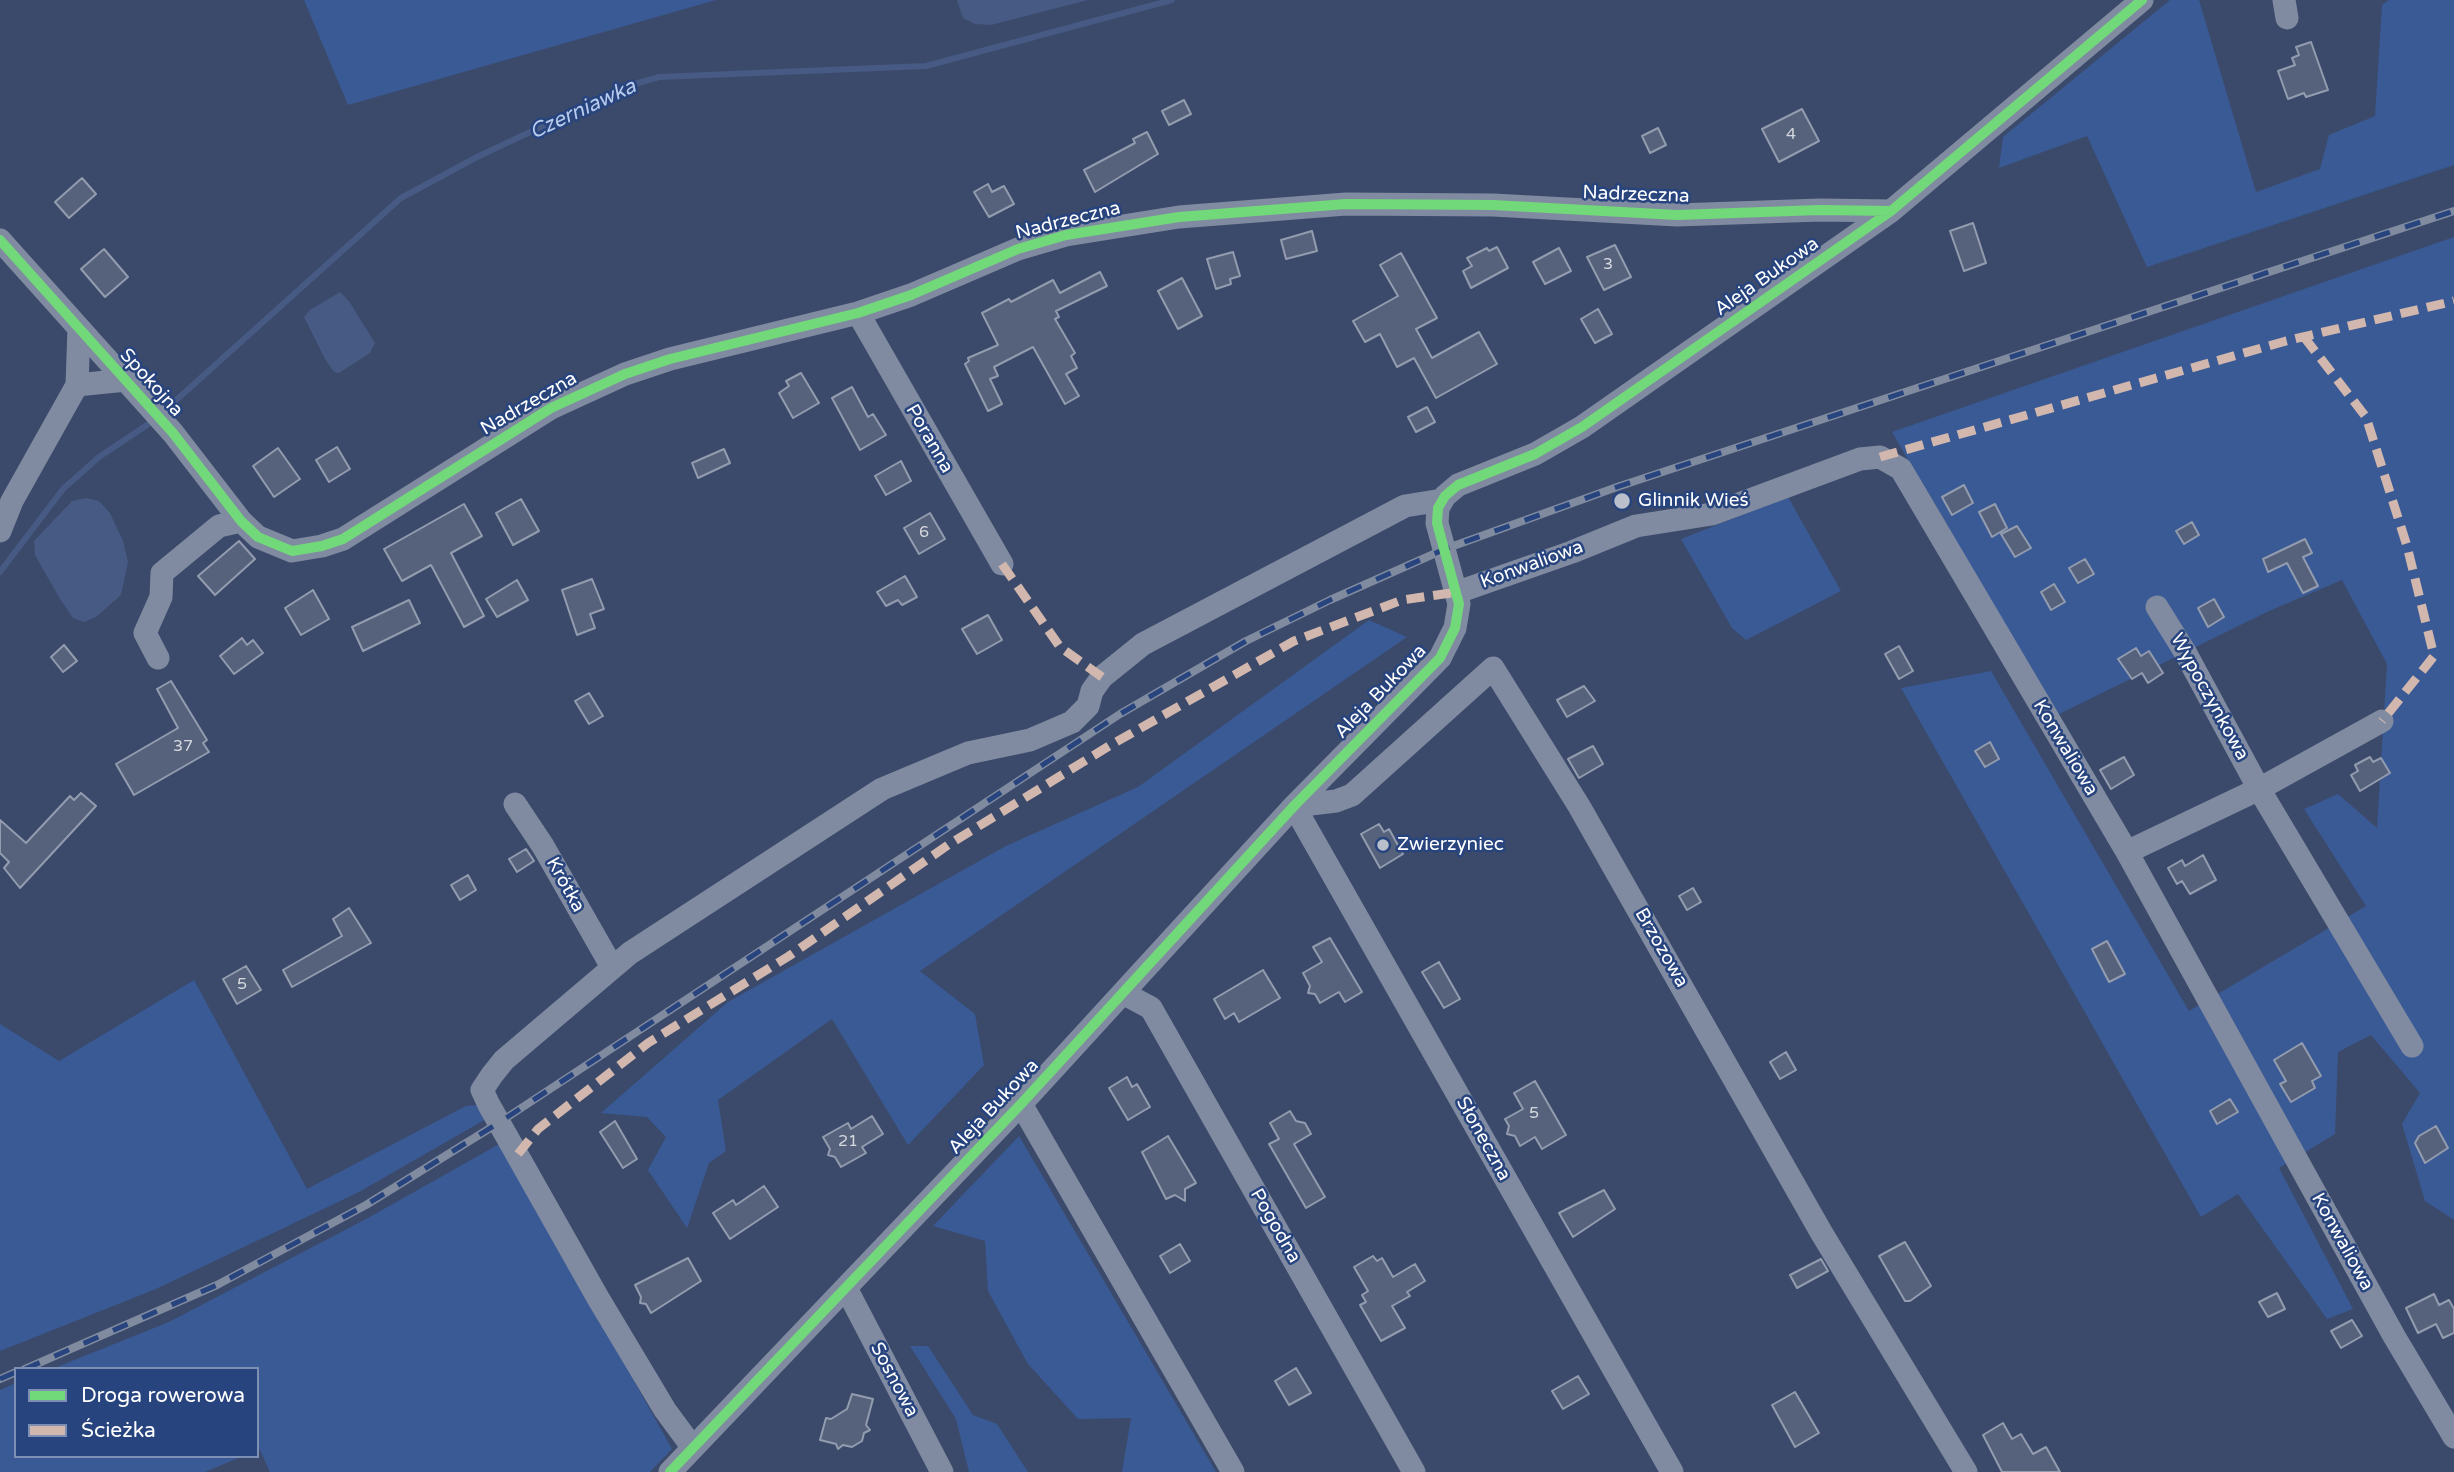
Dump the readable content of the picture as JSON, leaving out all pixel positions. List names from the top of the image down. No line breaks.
{"streets":{"street":["Nadrzeczna","Aleja Bukowa","Spokojna","Poranna","Konwaliowa","Wypoczynkowa","Krótka","Brzozowa","Słoneczna","Pogodna","Sosnowa"]},"crossings":[["Nadrzeczna","Aleja Bukowa"],["Nadrzeczna","Spokojna"],["Nadrzeczna","Poranna"],["Aleja Bukowa","Konwaliowa"],["Aleja Bukowa","Brzozowa"],["Aleja Bukowa","Słoneczna"],["Aleja Bukowa","Pogodna"],["Aleja Bukowa","Sosnowa"],["Brzozowa","Słoneczna"]],"water":["Czerniawka"],"places":["Glinnik Wieś","Zwierzyniec"],"house_numbers":["4","3","6","37","5","5","21"],"legend":["Droga rowerowa","Ścieżka"]}
